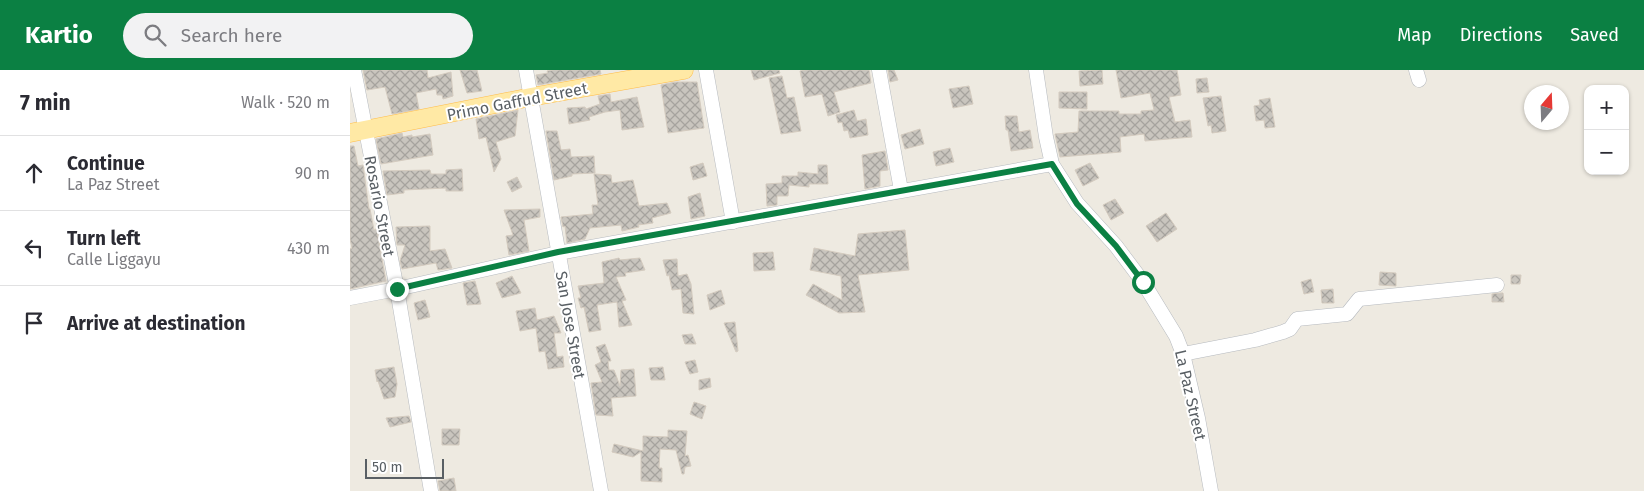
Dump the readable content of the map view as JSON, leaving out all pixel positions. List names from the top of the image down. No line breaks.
{"streets":{"main road":["Primo Gaffud Street"],"street":["Rosario Street","San Jose Street","La Paz Street"]},"crossings":[["Primo Gaffud Street","Rosario Street"],["Primo Gaffud Street","San Jose Street"]],"scale_bar":"50 m","north":"top","page":{"header":"Kartio","search":"Search here","nav":["Map","Directions","Saved"],"heading":["7 min","Walk · 520 m"],"map_buttons":["+","−"],"list":[["Continue","La Paz Street","90 m"],["Turn left","Calle Liggayu","430 m"],"Arrive at destination"],"scale":"50 m"}}
